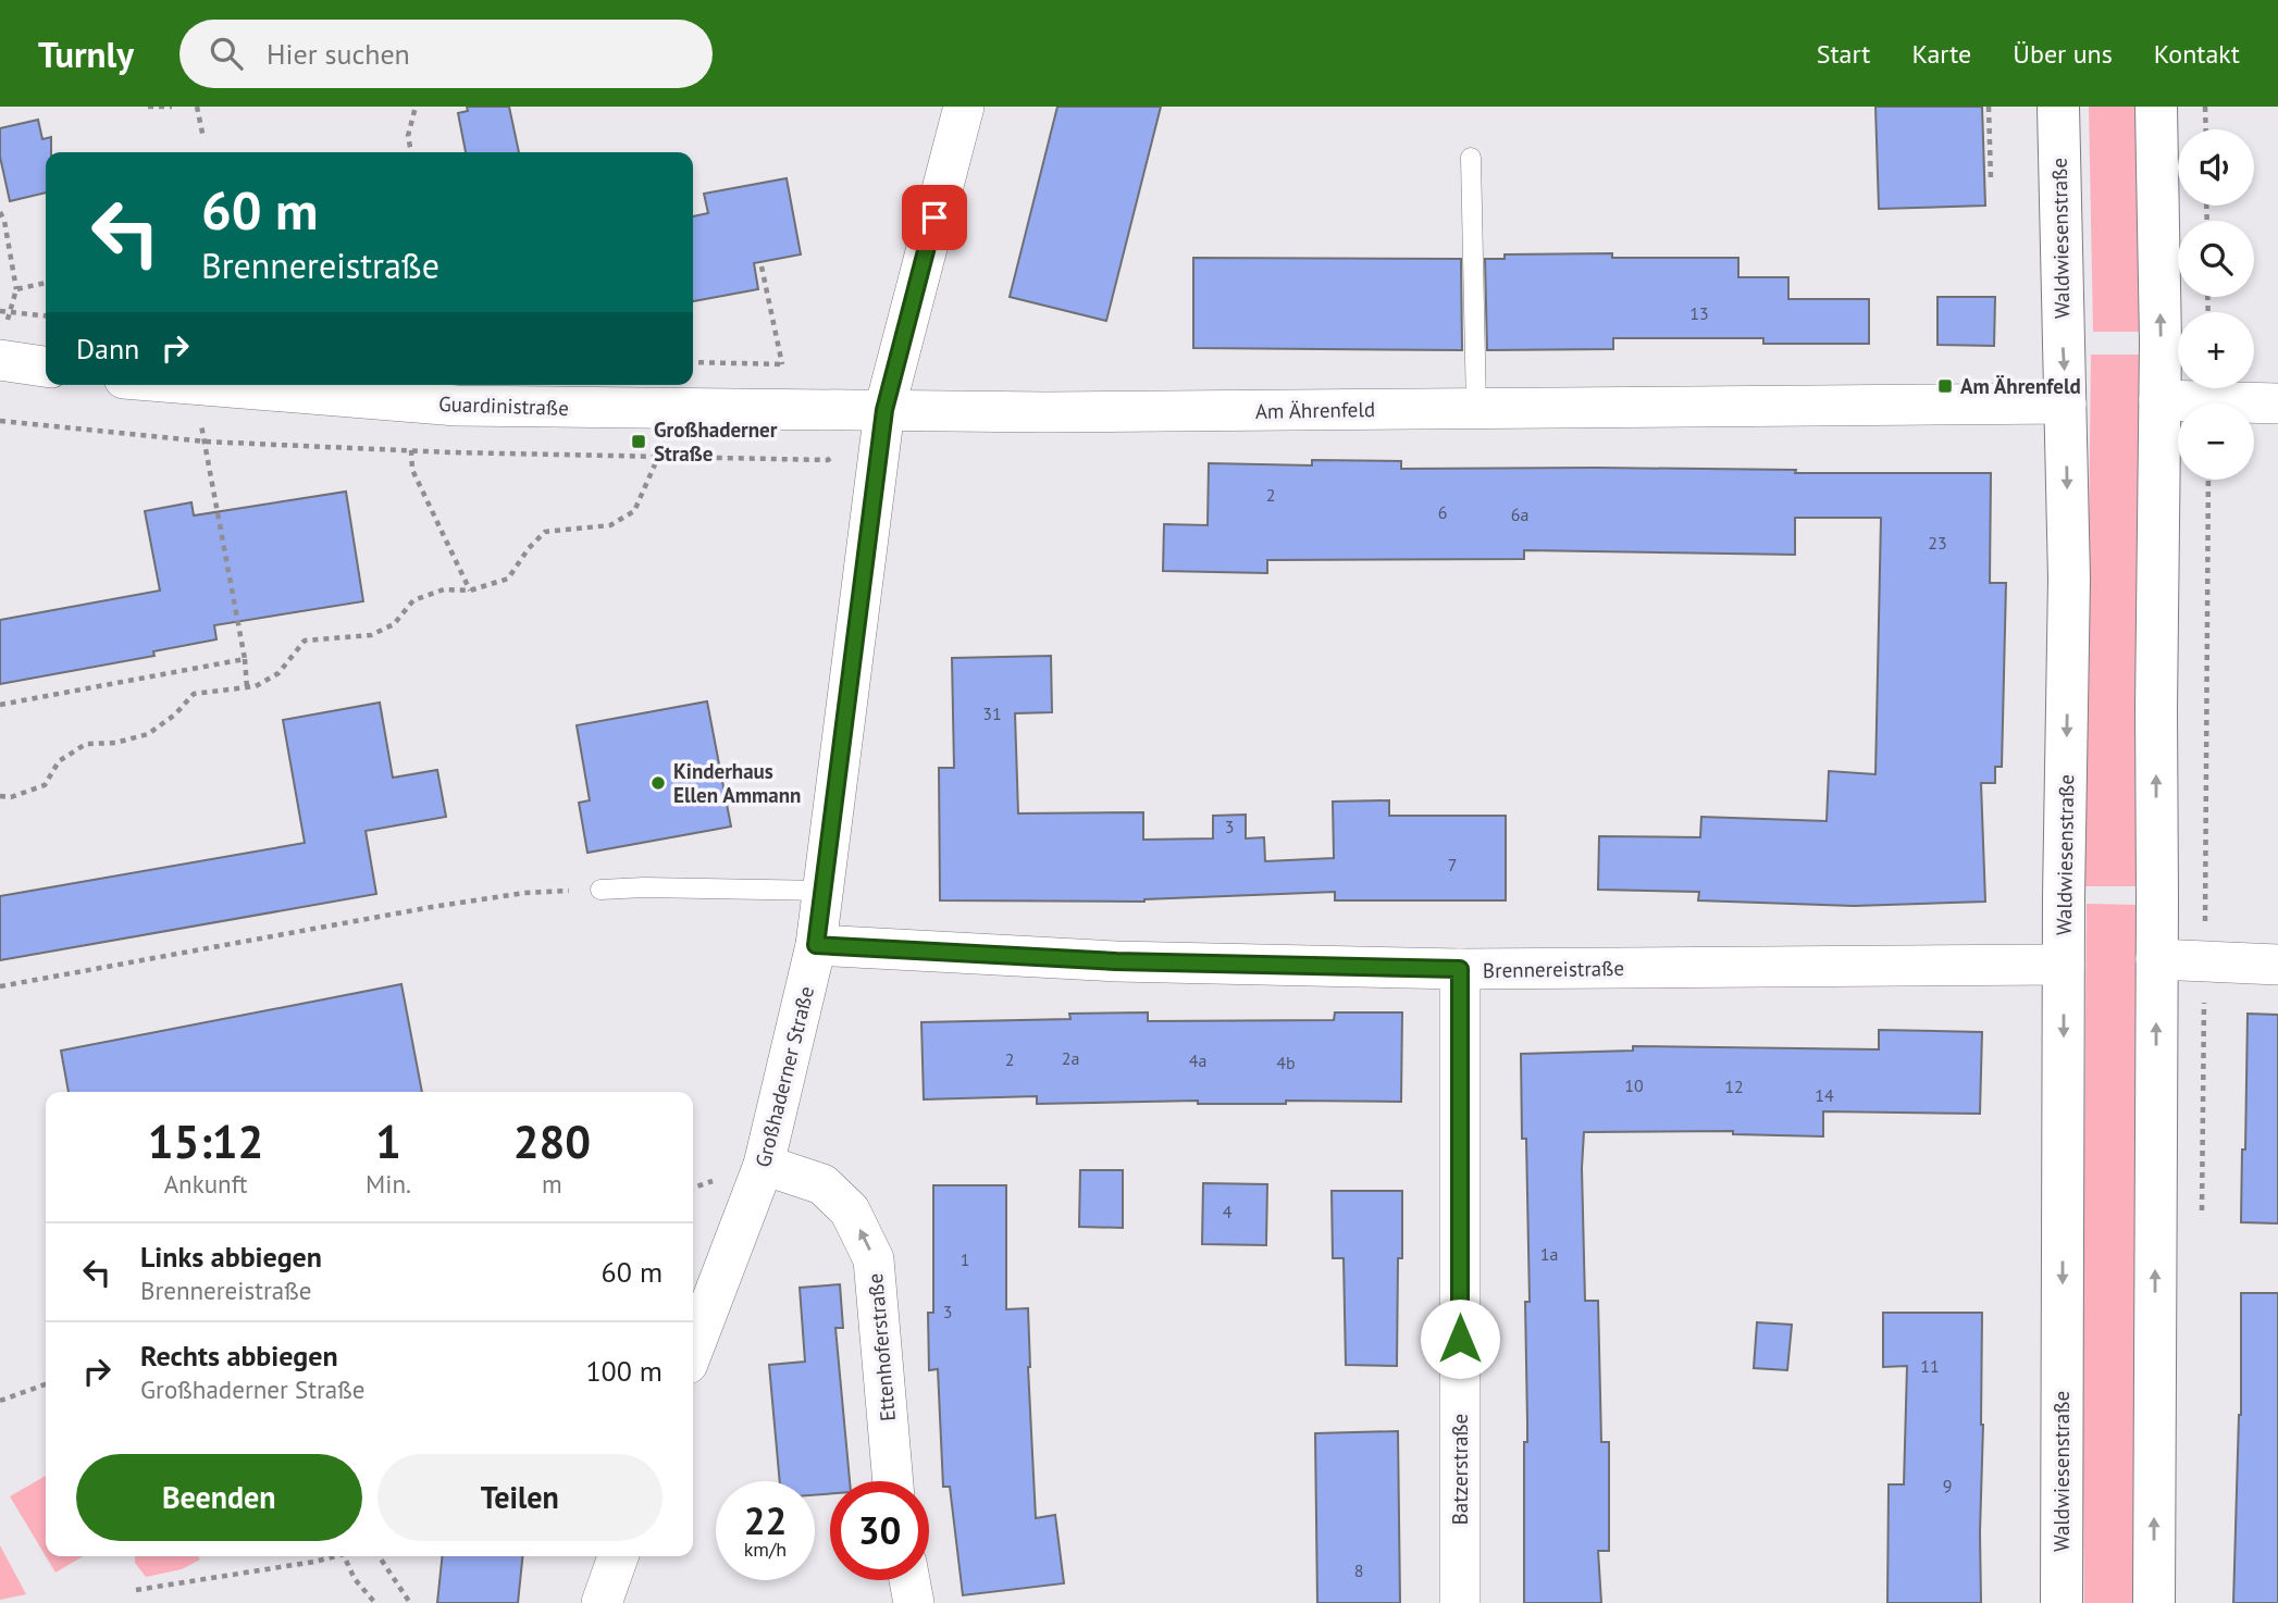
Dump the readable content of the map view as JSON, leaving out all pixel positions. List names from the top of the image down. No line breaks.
{"streets":{"main road":["Waldwiesenstraße"],"street":["Guardinistraße","Am Ährenfeld","Brennereistraße","Großhaderner Straße","Ettenhoferstraße","Batzerstraße"]},"crossings":[["Waldwiesenstraße","Am Ährenfeld"],["Waldwiesenstraße","Brennereistraße"],["Guardinistraße","Am Ährenfeld"],["Guardinistraße","Großhaderner Straße"],["Am Ährenfeld","Großhaderner Straße"],["Brennereistraße","Großhaderner Straße"],["Brennereistraße","Batzerstraße"],["Großhaderner Straße","Ettenhoferstraße"]],"one_way":["Ettenhoferstraße"],"places":{"transit":["Am Ährenfeld","Großhaderner Straße"],"other":["Kinderhaus Ellen Ammann"]},"house_numbers":["13","2","6","6a","23","31","3","7","2a","2","4a","4b","10","12","14","4","1a","1","3","11","9","8"],"page":{"header":"Turnly","search":"Hier suchen","nav":["Start","Karte","Über uns","Kontakt"],"map_buttons":["+","−"],"turn":["60 m","Brennereistraße"],"then":"Dann","eta":["15:12","Ankunft","1","Min.","280","m"],"list":[{"name":"Links abbiegen","note":"Brennereistraße","value":"60 m"},{"name":"Rechts abbiegen","note":"Großhaderner Straße","value":"100 m"}],"buttons":["Beenden","Teilen"],"speed":"22 km/h","limit":"30"}}
